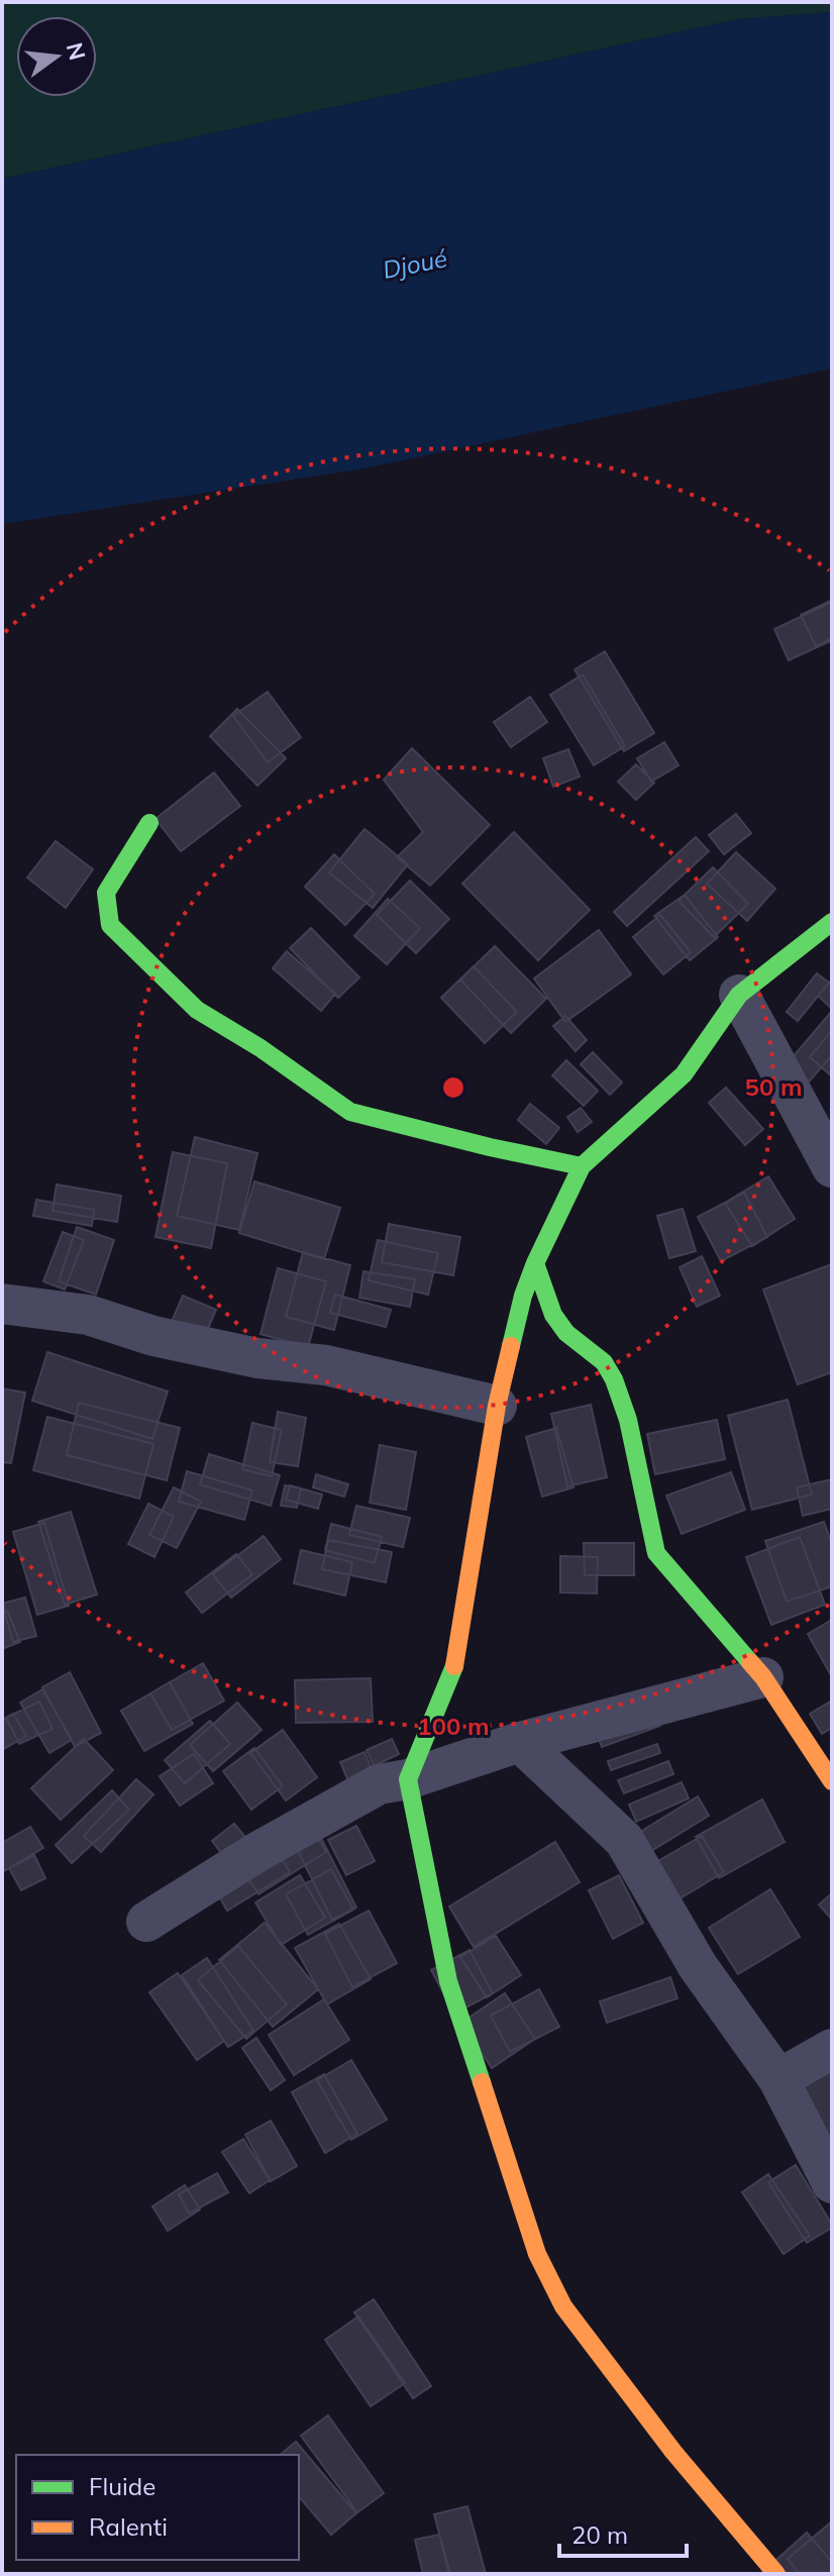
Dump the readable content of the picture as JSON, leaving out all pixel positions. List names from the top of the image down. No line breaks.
{"water":["Djoué"],"legend":["Fluide","Ralenti"],"scale_bar":"20 m","north":"right","rings":["50 m","100 m"]}
